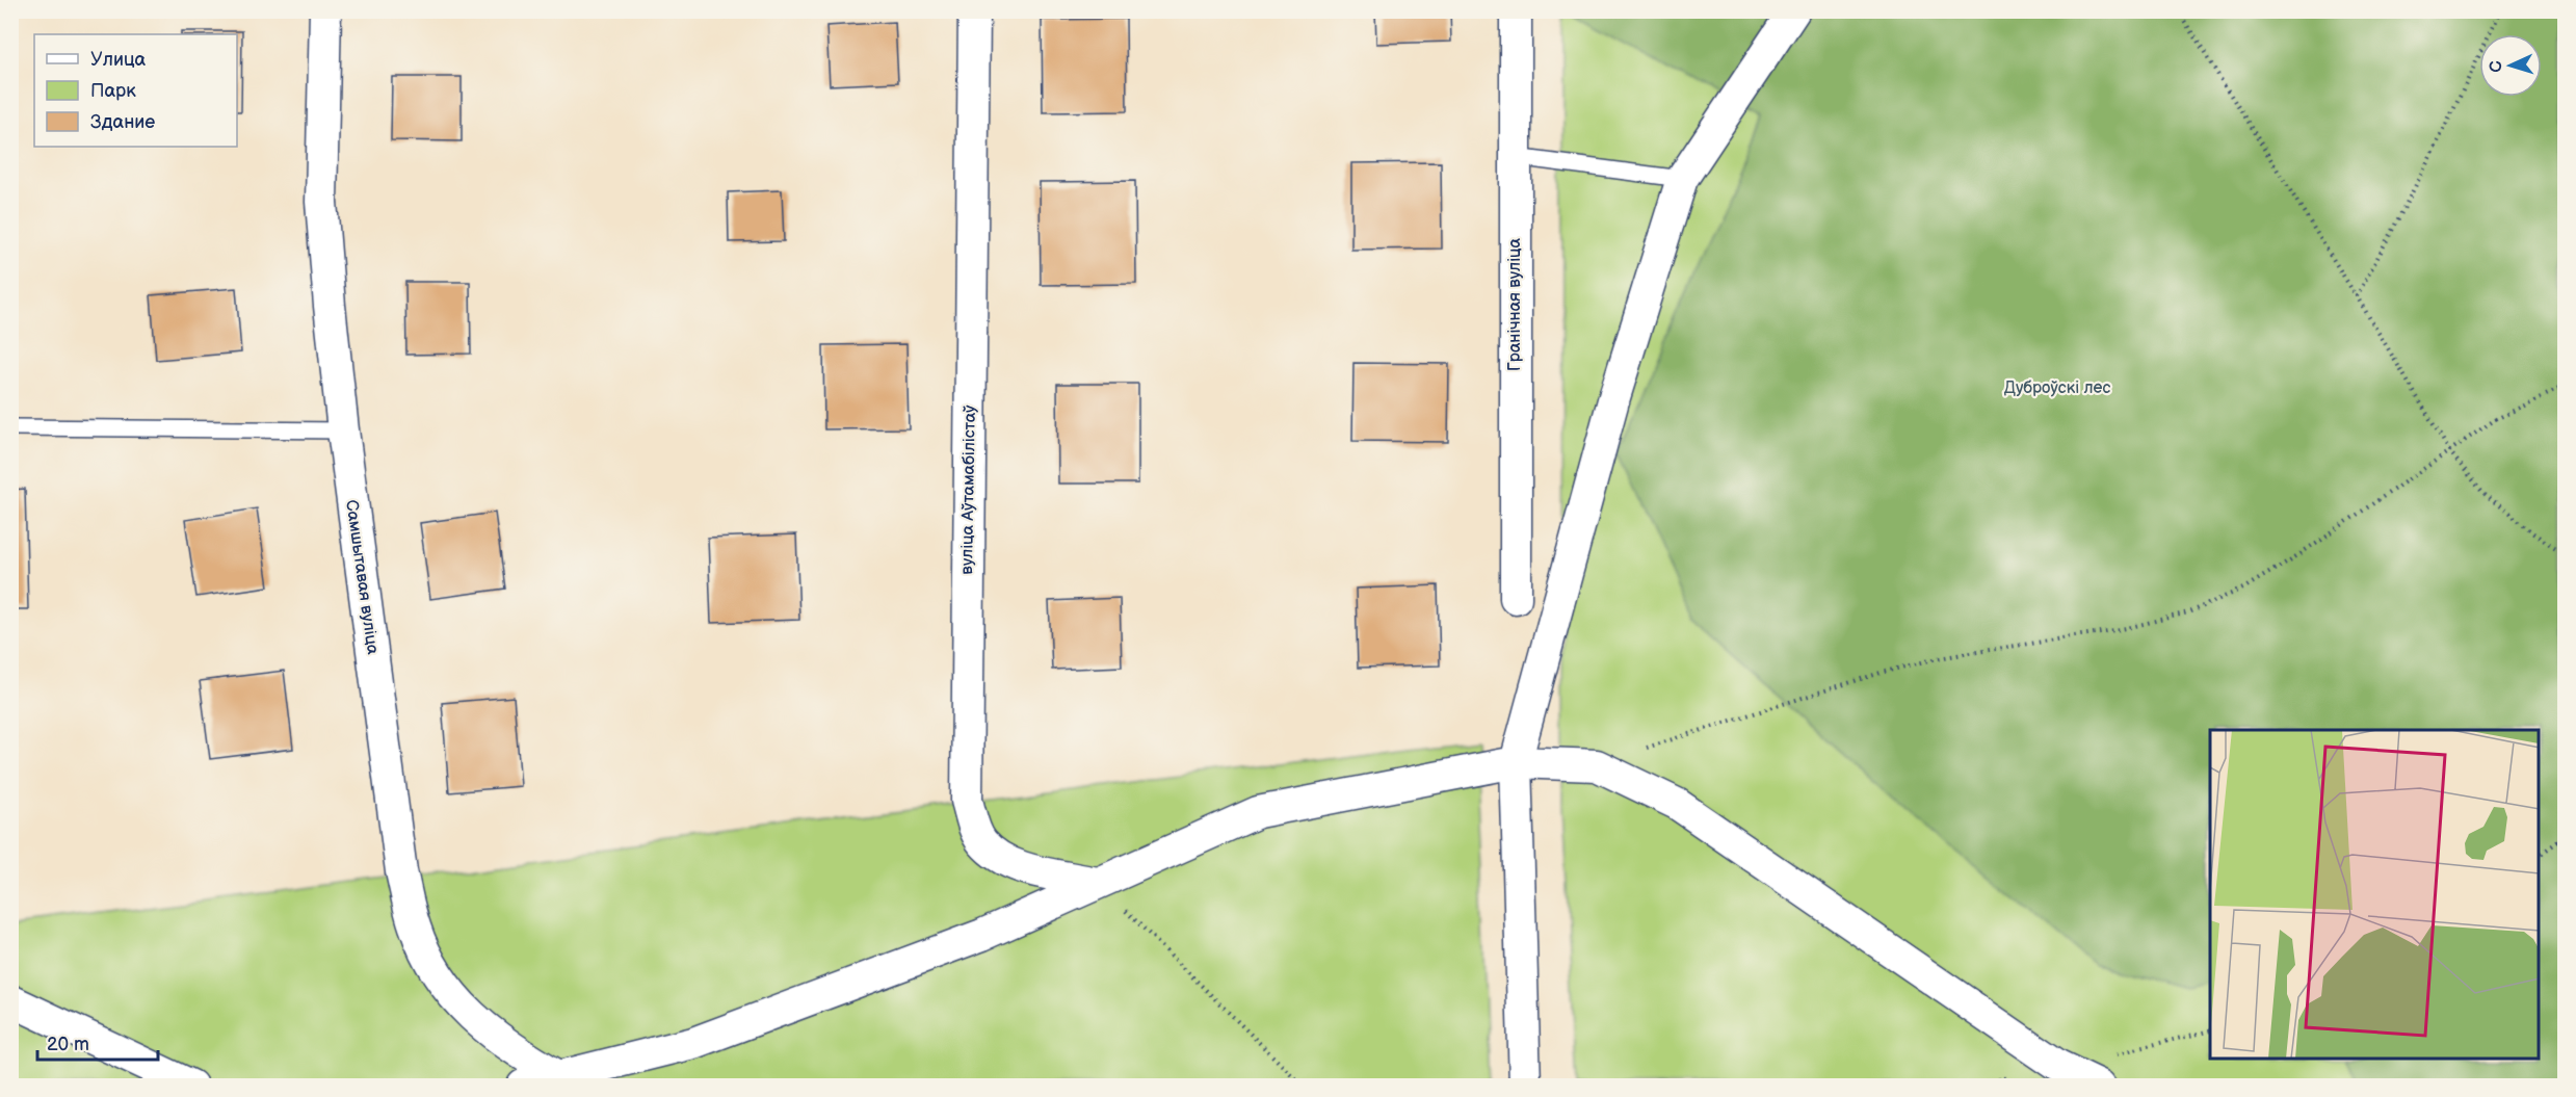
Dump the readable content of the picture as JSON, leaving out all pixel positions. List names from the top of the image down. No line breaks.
{"streets":{"street":["Гранічная вуліца","вуліца Аўтамабілістаў","Самшытавая вуліца"]},"parks":["Дуброўскі лес"],"legend":["Улица","Парк","Здание"],"scale_bar":"20 m","north":"left"}
